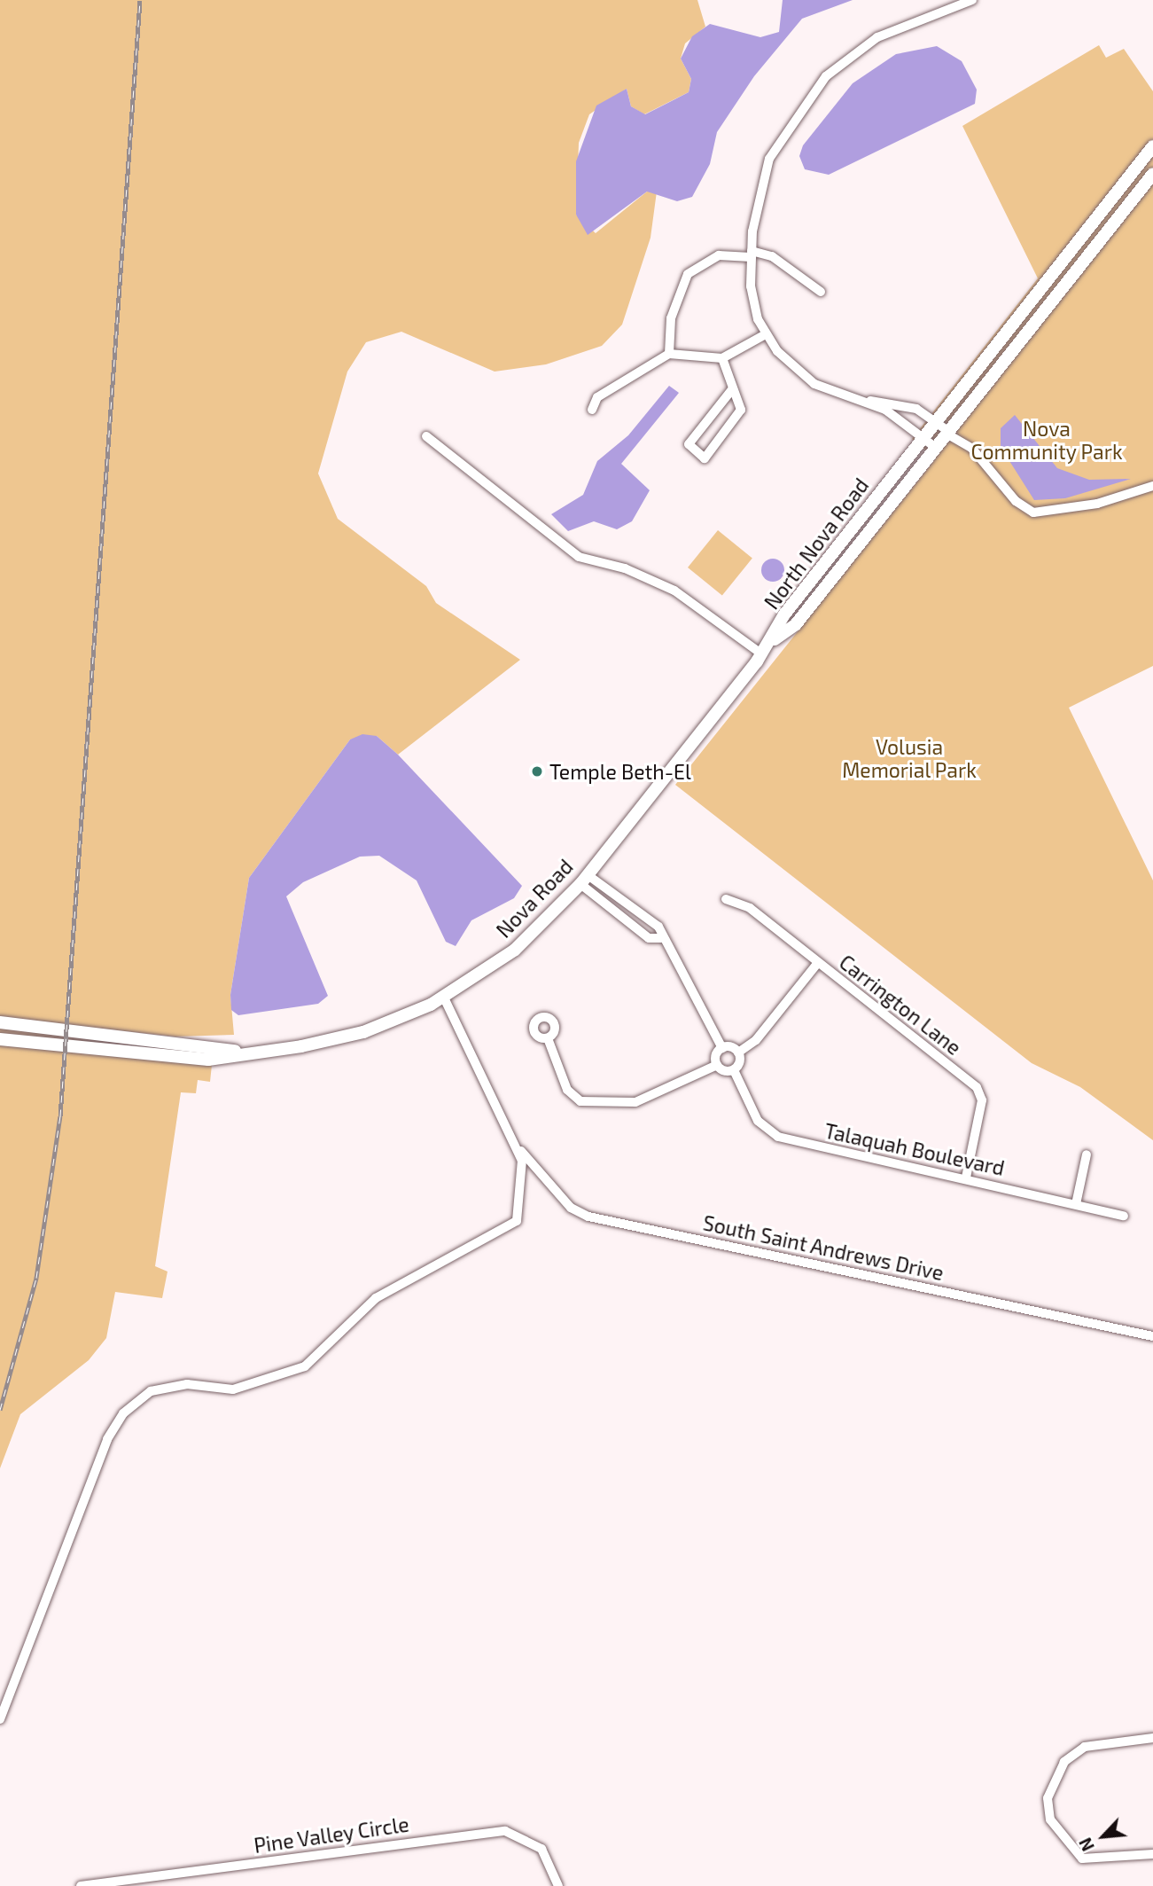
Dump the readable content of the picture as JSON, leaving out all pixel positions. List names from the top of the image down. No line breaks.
{"streets":{"main road":["North Nova Road","Nova Road"],"street":["Carrington Lane","Talaquah Boulevard","South Saint Andrews Drive","Pine Valley Circle"]},"crossings":[["North Nova Road","Nova Road"],["Carrington Lane","Talaquah Boulevard"]],"parks":["Nova Community Park","Volusia Memorial Park"],"places":["Temple Beth-El"],"north":"bottom left"}
